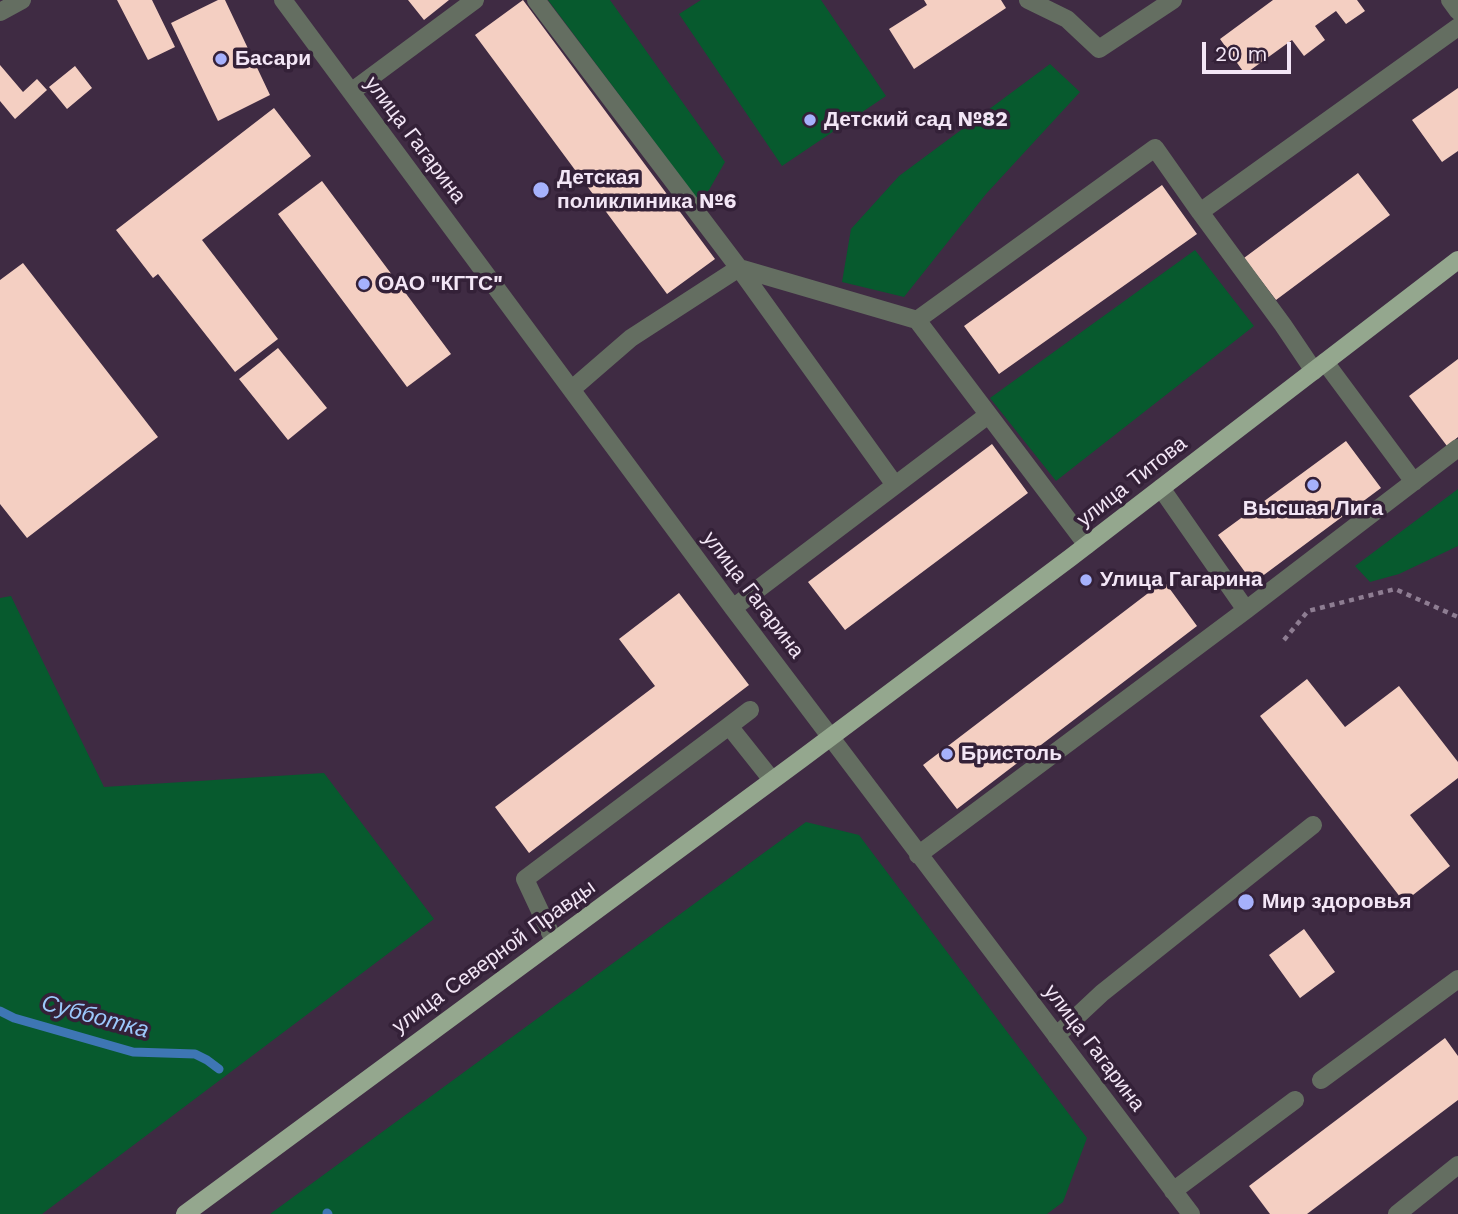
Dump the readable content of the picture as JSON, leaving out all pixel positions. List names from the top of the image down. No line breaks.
{"streets":{"main road":["улица Титова","улица Северной Правды"],"street":["улица Гагарина"]},"crossings":[["улица Гагарина","улица Титова"],["улица Гагарина","улица Северной Правды"],["улица Титова","улица Северной Правды"]],"water":["Субботка"],"places":["Басари","Детский сад №82","Детская поликлиника №6","ОАО \"КГТС\"","Высшая Лига","Улица Гагарина","Бристоль","Мир здоровья"],"scale_bar":"20 m"}
